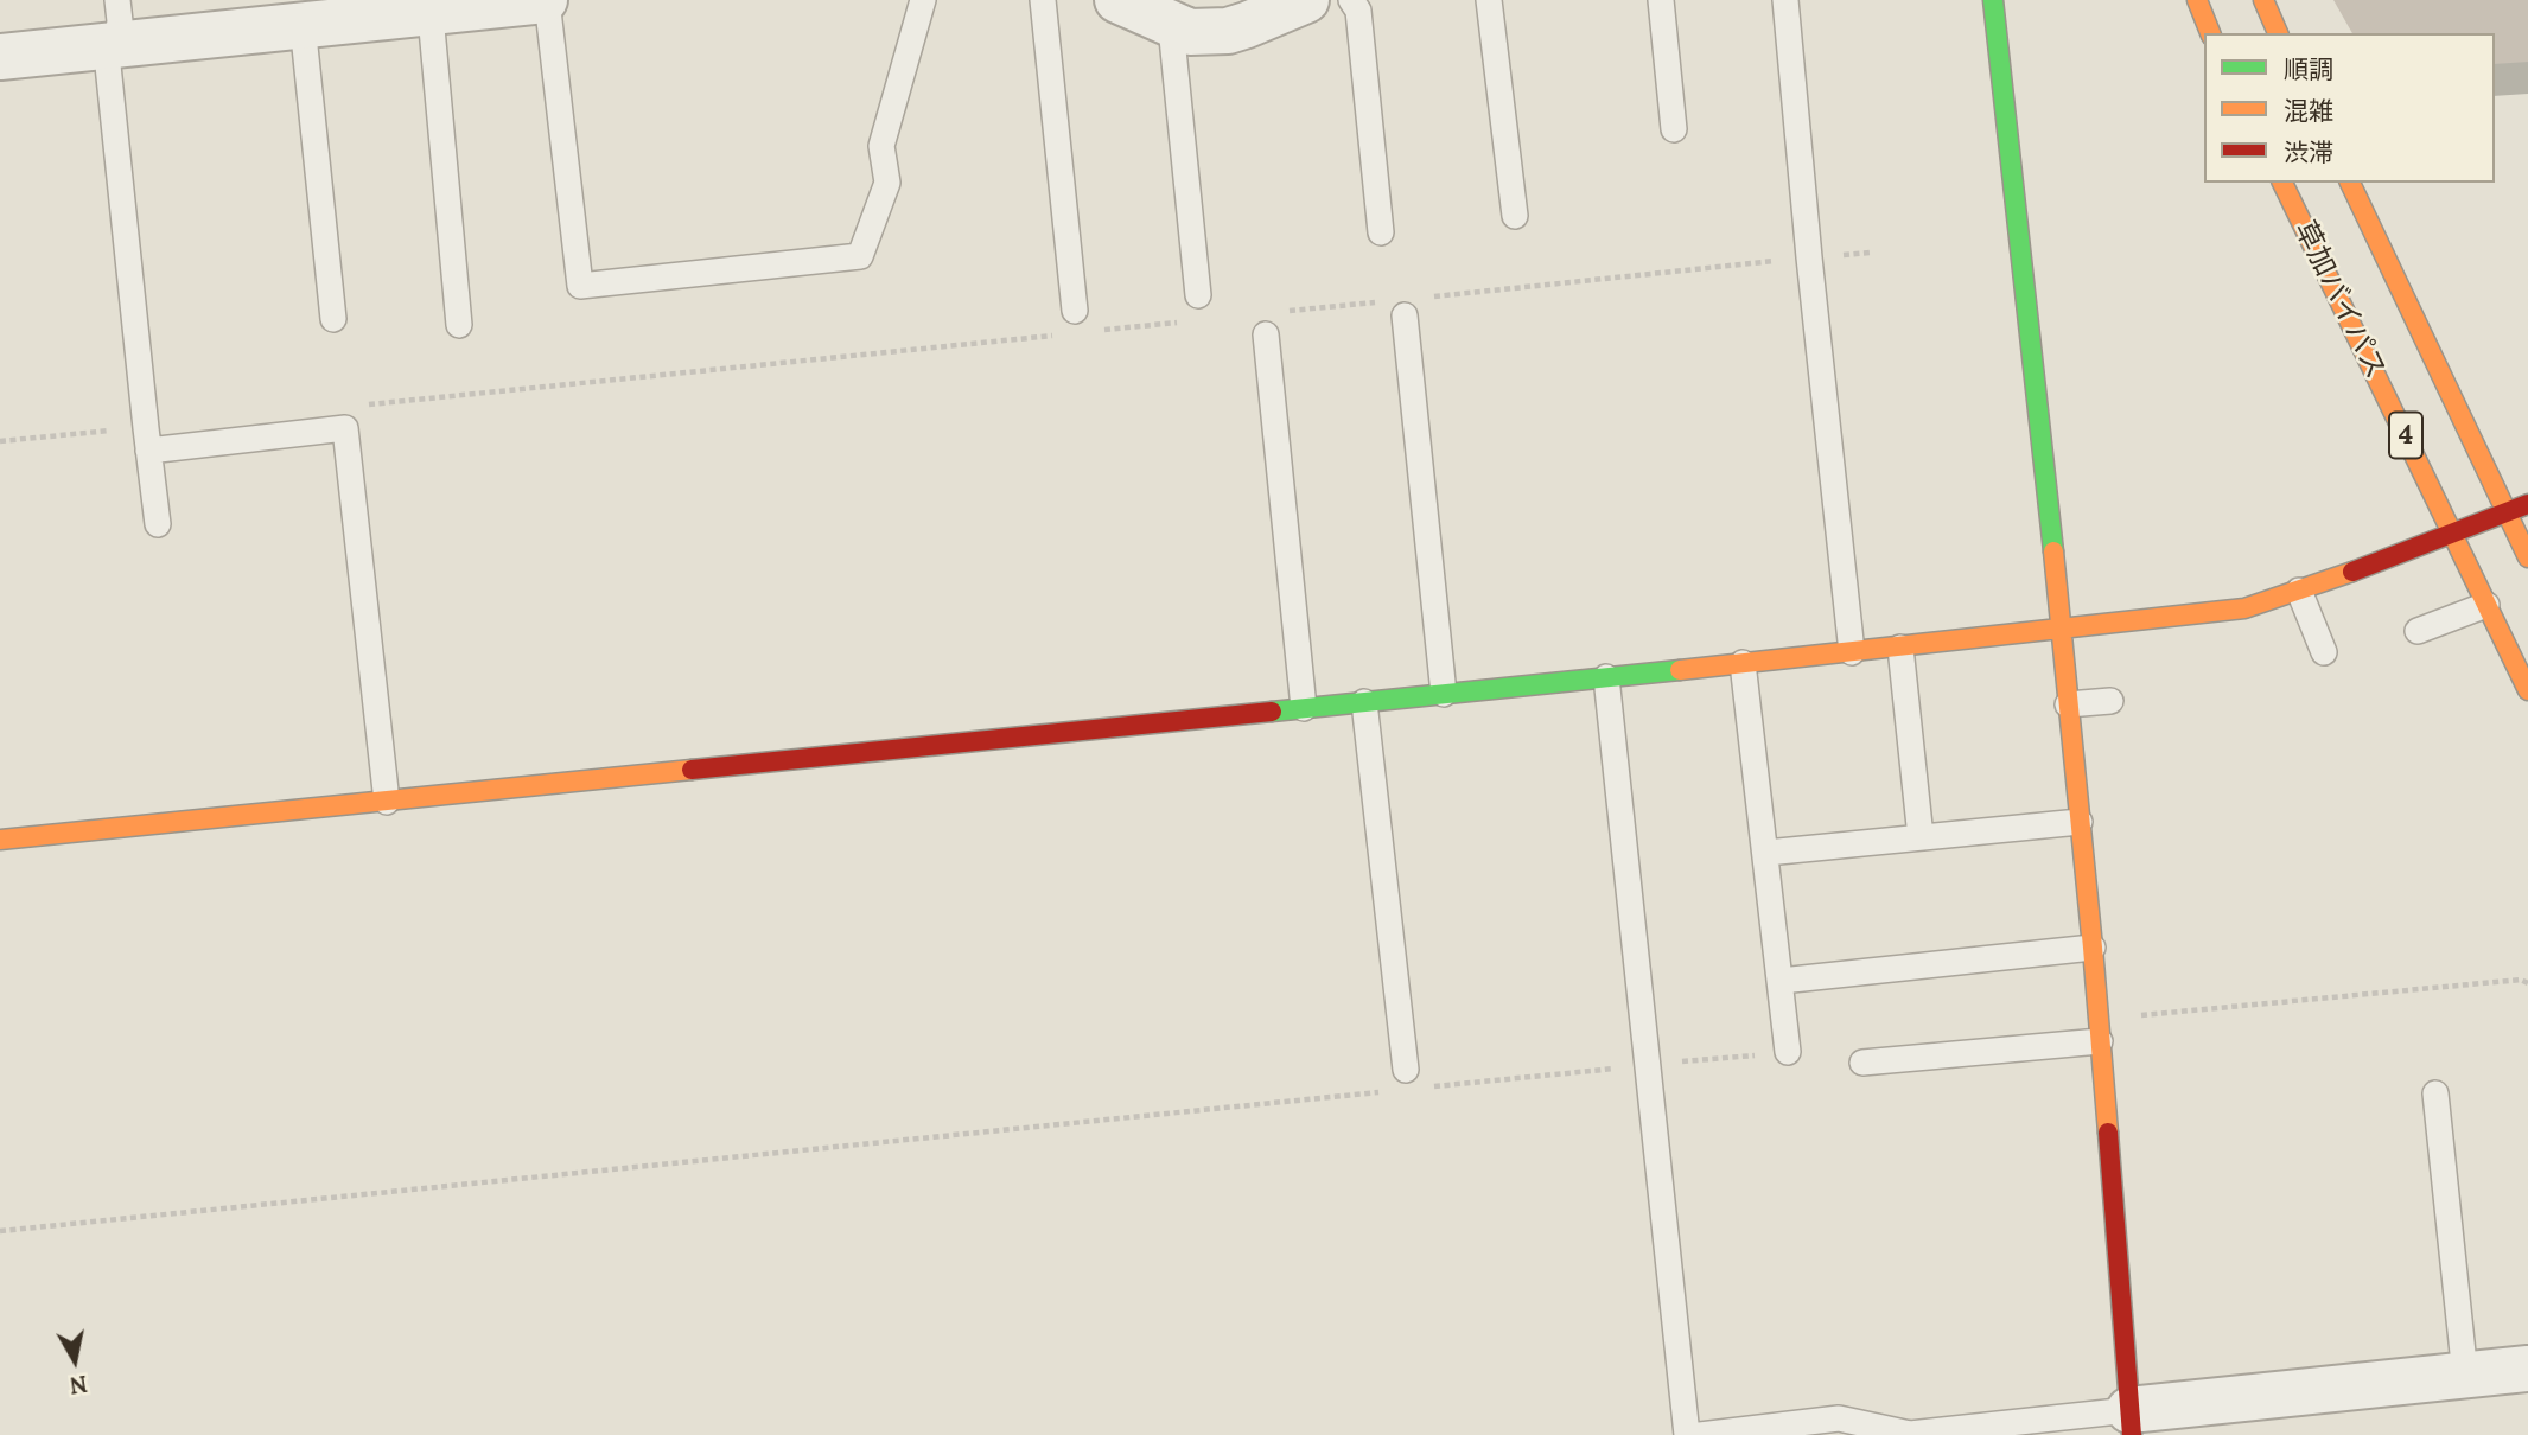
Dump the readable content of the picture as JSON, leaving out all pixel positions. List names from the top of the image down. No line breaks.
{"streets":{"main road":["草加バイパス","4"]},"legend":["順調","混雑","渋滞"],"north":"bottom"}
